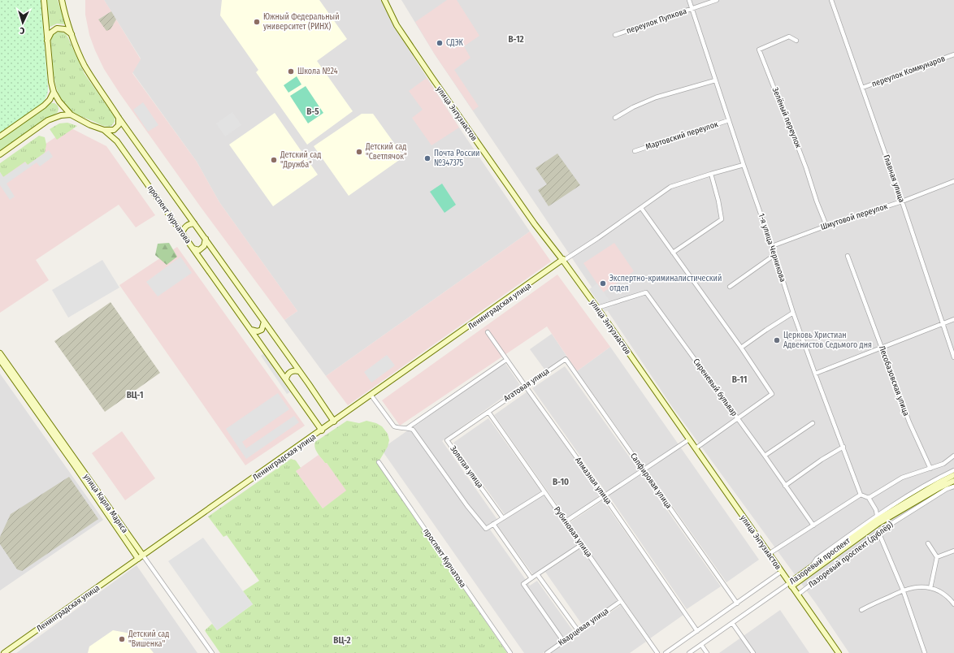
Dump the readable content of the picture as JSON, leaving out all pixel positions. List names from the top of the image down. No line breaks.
{"streets":{"street":["переулок Пупкова","переулок Коммунаров","улица Энтузиастов","Зелёный переулок","Мартовский переулок","Главная улица","проспект Курчатова","Шмутовой переулок","1-я улица Черникова","Ленинградская улица","Лесобазовская улица","Агатовая улица","Сиреневый бульвар","Золотая улица","Алмазная улица","Сапфировая улица","улица Карла Маркса","Рубиновая улица","Лазоревый проспект (дублёр)","Лазоревый проспект","Кварцевая улица"]},"crossings":[["переулок Пупкова","1-я улица Черникова"],["переулок Коммунаров","Главная улица"],["улица Энтузиастов","Ленинградская улица"],["улица Энтузиастов","Сиреневый бульвар"],["улица Энтузиастов","Лазоревый проспект (дублёр)"],["улица Энтузиастов","Лазоревый проспект"],["Зелёный переулок","Шмутовой переулок"],["Мартовский переулок","1-я улица Черникова"],["Главная улица","Шмутовой переулок"],["проспект Курчатова","Ленинградская улица"],["Шмутовой переулок","1-я улица Черникова"],["1-я улица Черникова","Ленинградская улица"],["Ленинградская улица","улица Карла Маркса"],["Агатовая улица","Золотая улица"],["Агатовая улица","Алмазная улица"],["Агатовая улица","Сапфировая улица"],["Агатовая улица","Рубиновая улица"],["Золотая улица","Рубиновая улица"],["Алмазная улица","Лазоревый проспект"],["Сапфировая улица","Лазоревый проспект"],["Рубиновая улица","Кварцевая улица"],["Лазоревый проспект (дублёр)","Лазоревый проспект"]],"districts":["В-12","В-5","В-11","ВЦ-1","В-10","ВЦ-2"],"places":["Южный Федеральный университет (РИНХ)","СДЭК","Школа №24","Детский сад \"Светлячок\"","Почта России №347375","Детский сад \"Дружба\"","Экспертно-криминалистический отдел","Церковь Христиан Адвенистов Седьмого дня","Детский сад \"Вишенка\""],"north":"bottom"}
